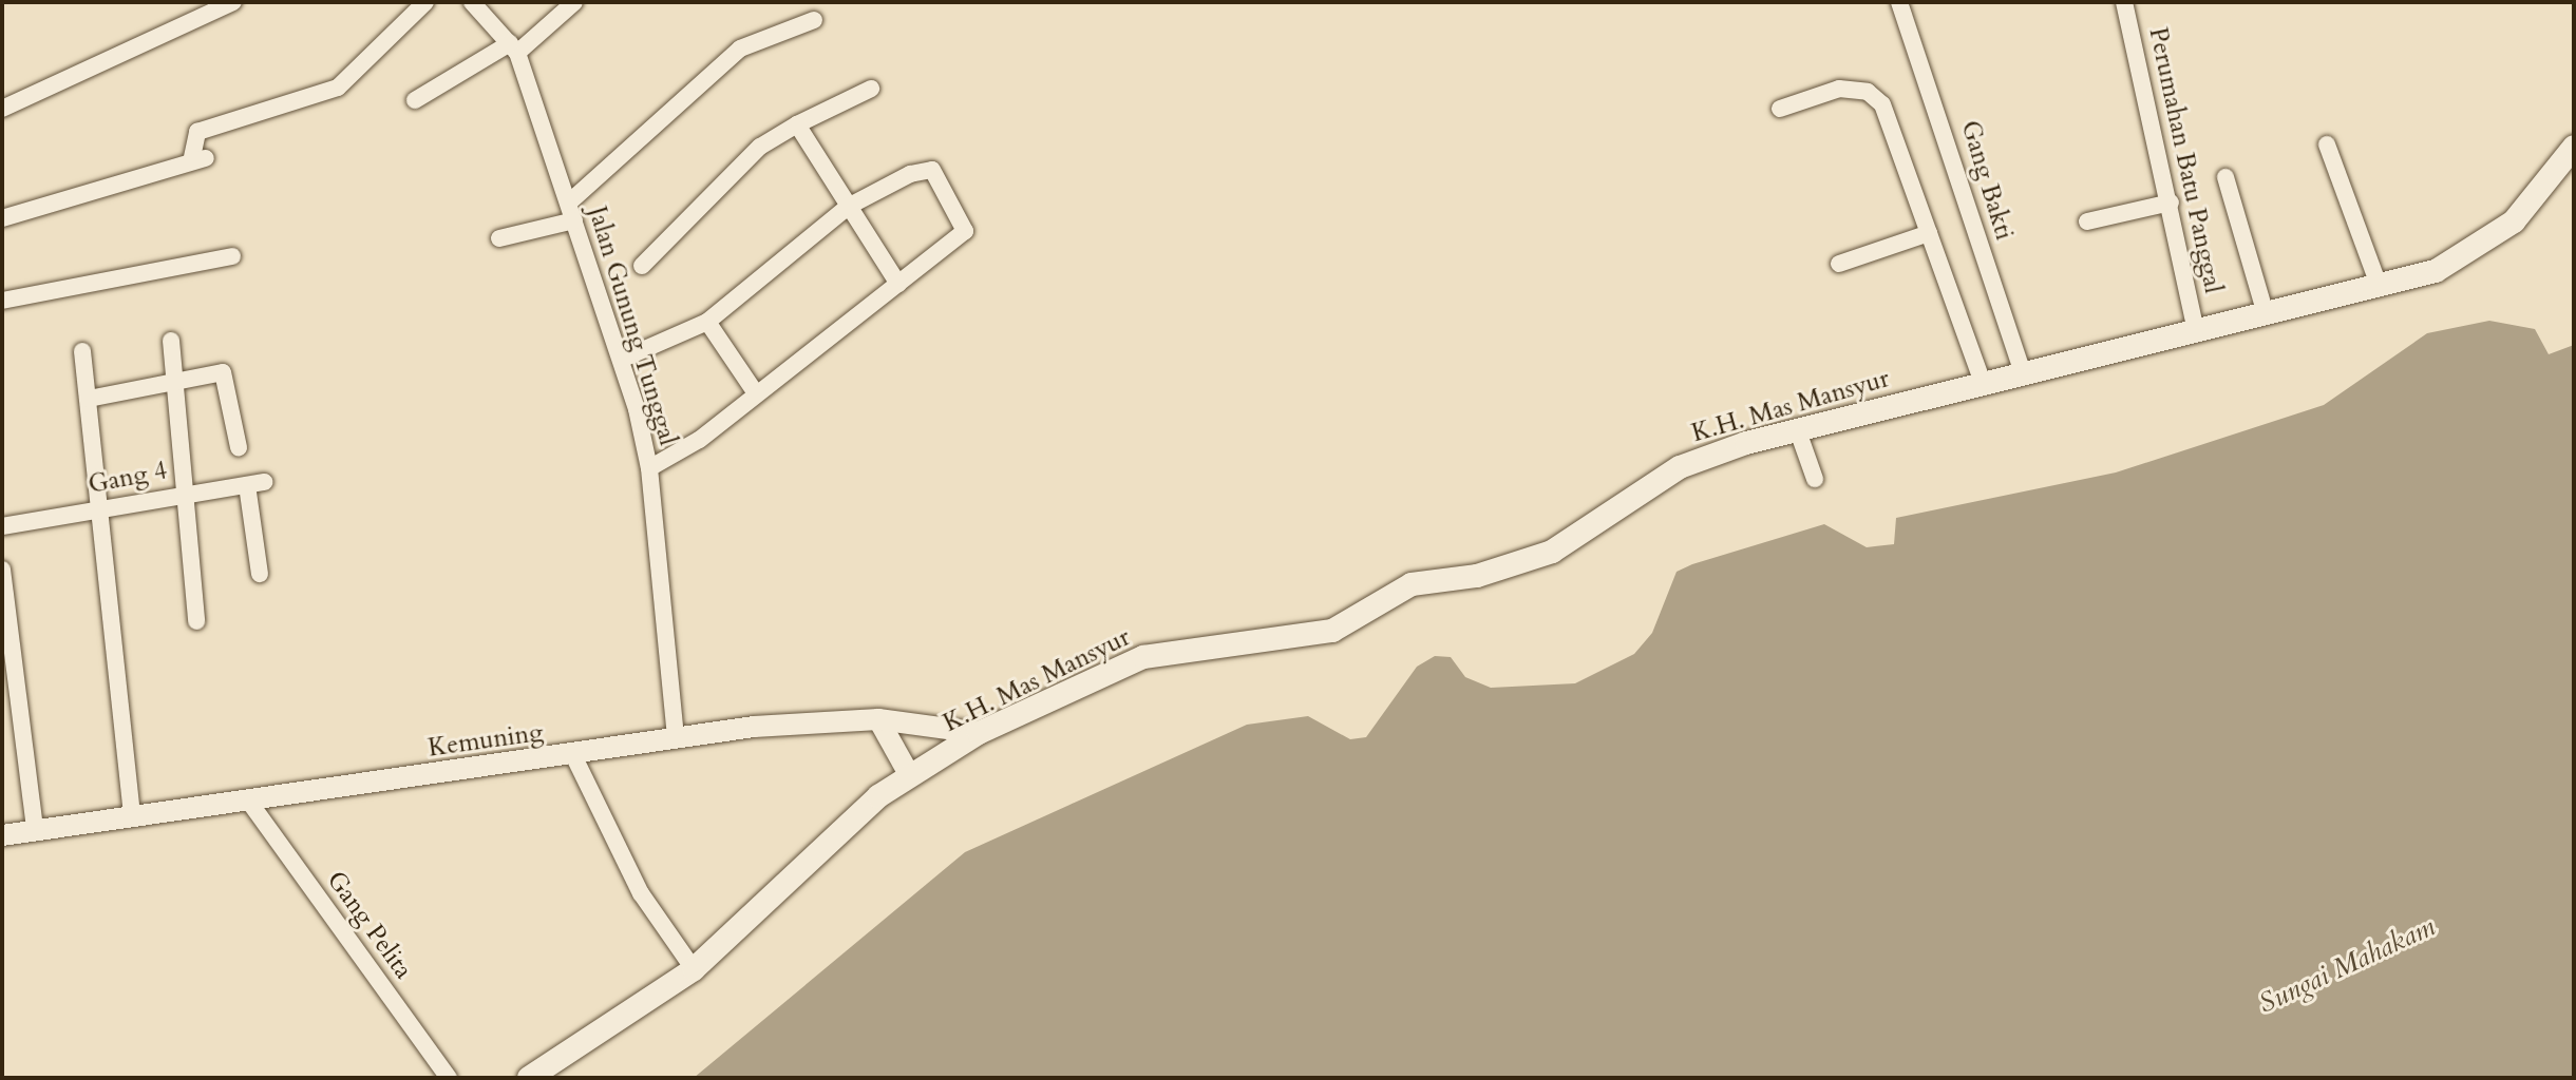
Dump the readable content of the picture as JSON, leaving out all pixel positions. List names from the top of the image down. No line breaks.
{"streets":{"main road":["K.H. Mas Mansyur"],"street":["Perumahan Batu Panggal","Gang Bakti","Jalan Gunung Tunggal","Gang 4","Kemuning","Gang Pelita"]},"crossings":[["Perumahan Batu Panggal","K.H. Mas Mansyur"],["Gang Bakti","K.H. Mas Mansyur"],["Jalan Gunung Tunggal","Kemuning"],["K.H. Mas Mansyur","Kemuning"],["Kemuning","Gang Pelita"]],"water":["Sungai Mahakam"]}
